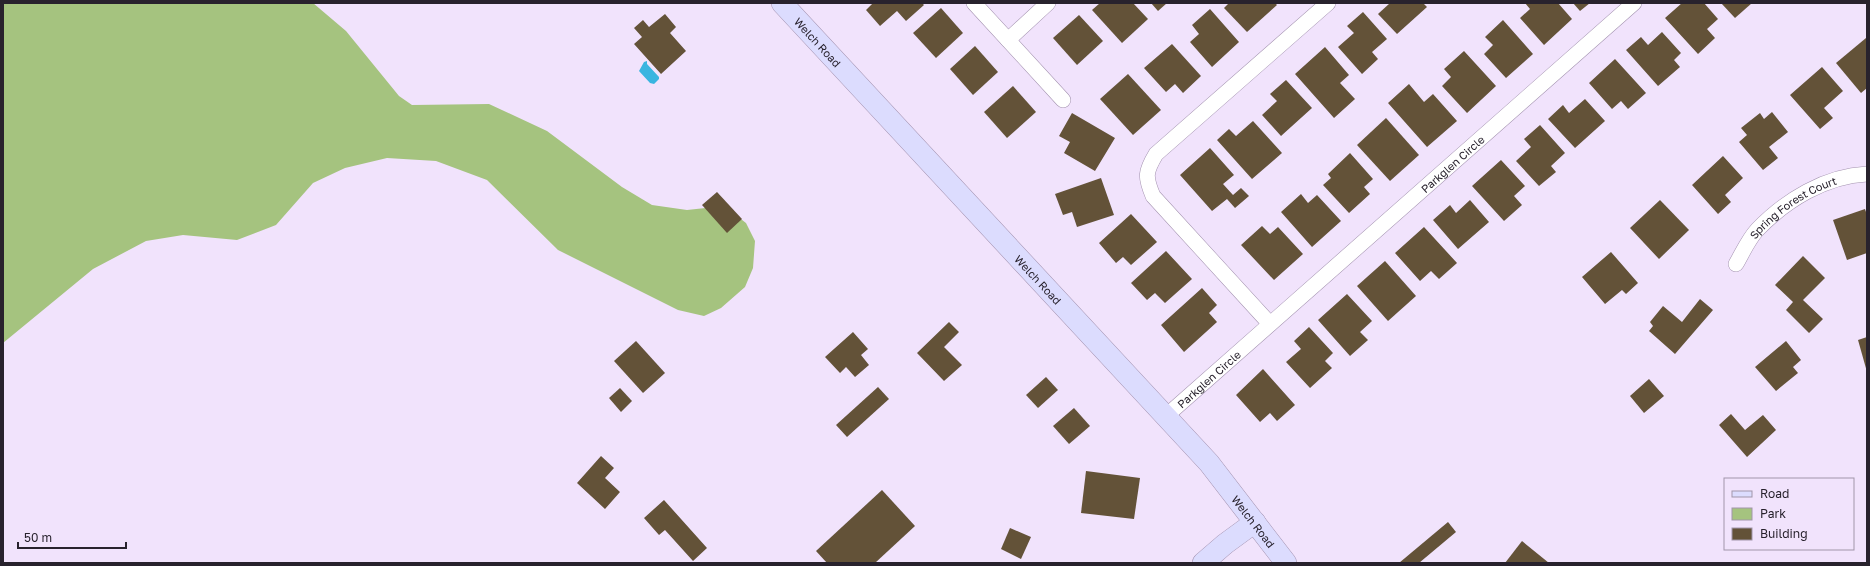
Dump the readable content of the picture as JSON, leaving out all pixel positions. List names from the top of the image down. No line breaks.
{"streets":{"main road":["Welch Road"],"street":["Parkglen Circle","Spring Forest Court"]},"crossings":[["Welch Road","Parkglen Circle"]],"legend":["Road","Park","Building"],"scale_bar":"50 m"}
